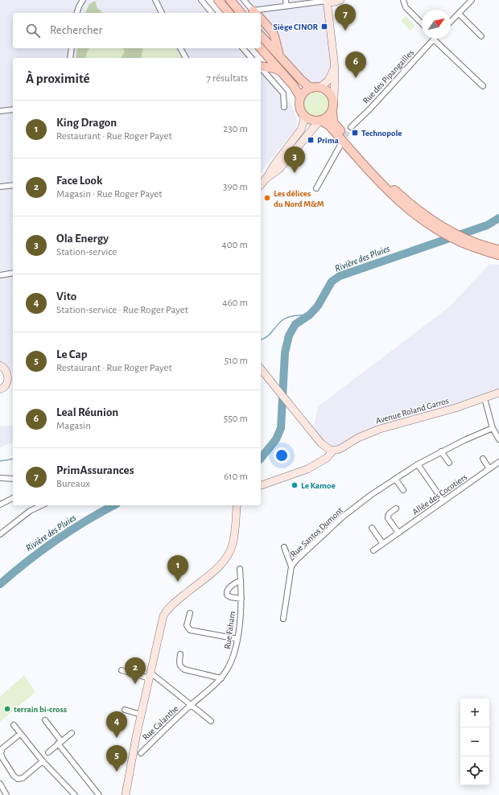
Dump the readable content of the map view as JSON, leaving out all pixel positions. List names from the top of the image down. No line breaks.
{"streets":{"main road":["Avenue Roland Garros"],"street":["Rue des Pipangailles","Allée des Cocotiers","Rue Santos Dumont","Rue Faham","Rue Calanthe"]},"crossings":[["Rue Faham","Rue Calanthe"]],"water":["Rivière des Pluies"],"places":{"transit":["Siège CINOR","Technopole","Prima"],"other":["Les délices du Nord M&M","Le Kamoe","terrain bi-cross"]},"north":"top right","page":{"pins":["7","6","3","1","2","4","5"],"search":"Rechercher","heading":["À proximité","7 résultats"],"list":[{"mark":"1","name":"King Dragon","note":"Restaurant · Rue Roger Payet","value":"230 m"},{"mark":"2","name":"Face Look","note":"Magasin · Rue Roger Payet","value":"390 m"},{"mark":"3","name":"Ola Energy","note":"Station-service","value":"400 m"},{"mark":"4","name":"Vito","note":"Station-service · Rue Roger Payet","value":"460 m"},{"mark":"5","name":"Le Cap","note":"Restaurant · Rue Roger Payet","value":"510 m"},{"mark":"6","name":"Leal Réunion","note":"Magasin","value":"550 m"},{"mark":"7","name":"PrimAssurances","note":"Bureaux","value":"610 m"}],"map_buttons":["+","−"]}}
